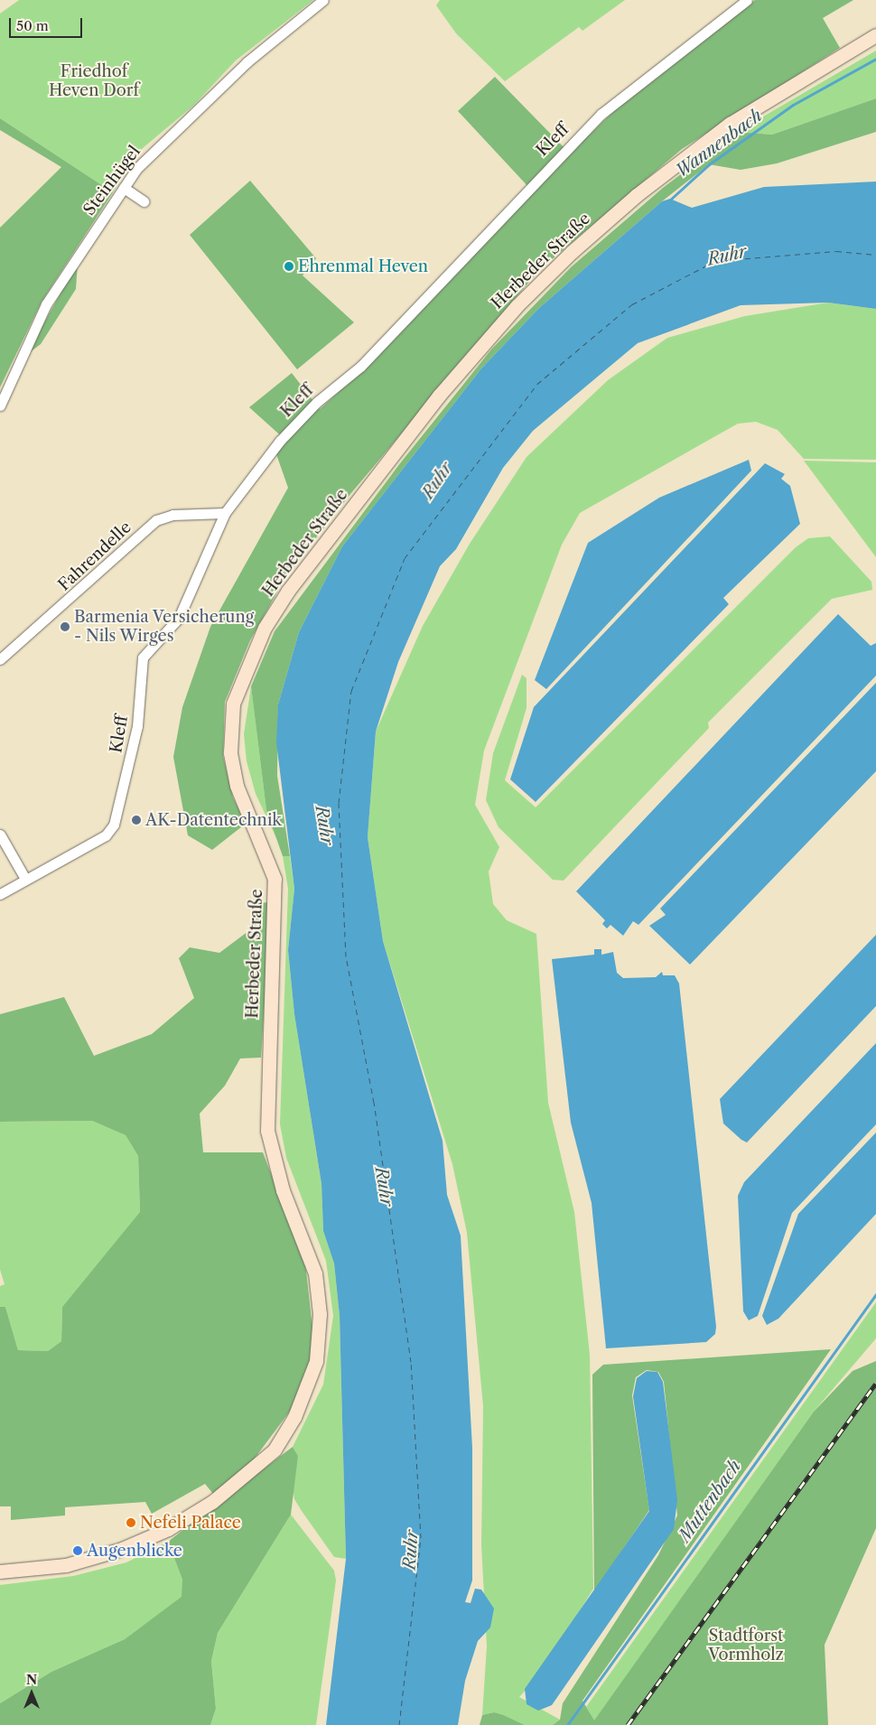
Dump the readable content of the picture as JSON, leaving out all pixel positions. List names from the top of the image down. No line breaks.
{"streets":{"main road":["Herbeder Straße"],"street":["Kleff","Steinhügel","Fahrendelle"]},"crossings":[["Kleff","Fahrendelle"]],"water":["Wannenbach","Ruhr","Muttenbach"],"parks":["Friedhof Heven Dorf","Stadtforst Vormholz"],"places":["Ehrenmal Heven","Barmenia Versicherung - Nils Wirges","AK-Datentechnik","Nefeli Palace","Augenblicke"],"scale_bar":"50 m","north":"top"}
